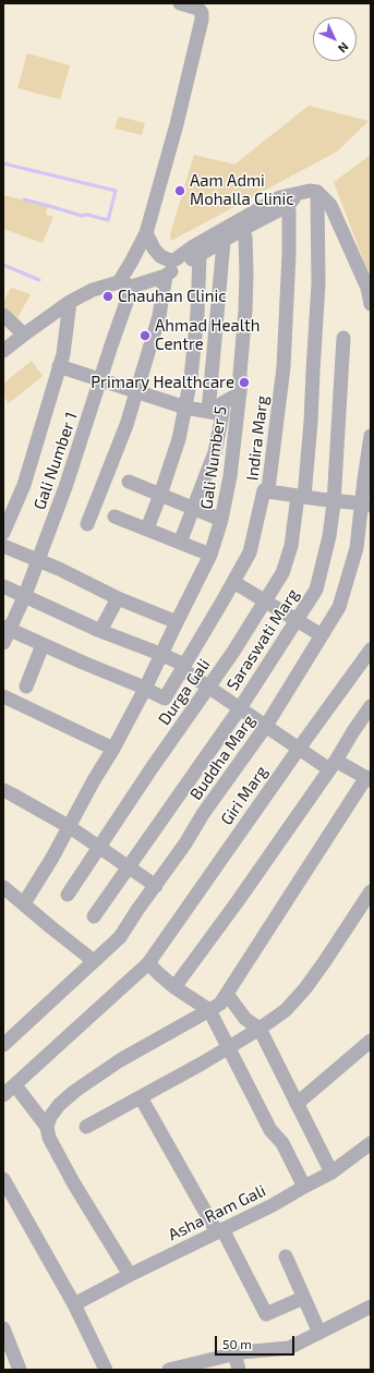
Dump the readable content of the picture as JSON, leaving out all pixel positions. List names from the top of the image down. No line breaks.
{"streets":{"street":["Indira Marg","Gali Number 5","Gali Number 1","Saraswati Marg","Durga Gali","Buddha Marg","Giri Marg","Asha Ram Gali"]},"crossings":[["Indira Marg","Gali Number 5"]],"places":["Aam Admi Mohalla Clinic","Chauhan Clinic","Ahmad Health Centre","Primary Healthcare"],"scale_bar":"50 m","north":"bottom right"}
